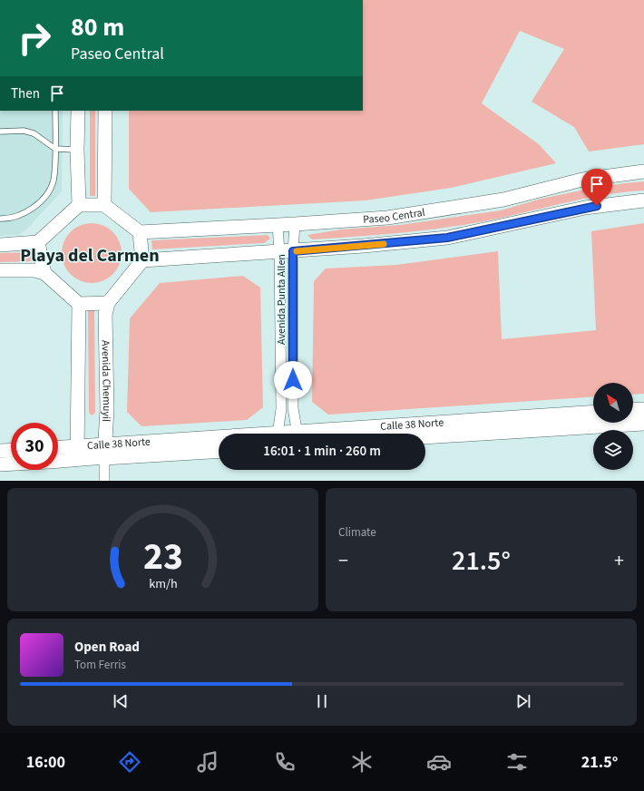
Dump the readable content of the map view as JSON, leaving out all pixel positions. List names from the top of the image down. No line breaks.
{"streets":{"main road":["Paseo Central","Avenida Chemuyil","Calle 38 Norte"],"street":["Avenida Punta Allen"]},"crossings":[["Paseo Central","Avenida Punta Allen"],["Paseo Central","Avenida Chemuyil"],["Avenida Chemuyil","Calle 38 Norte"]],"districts":["Playa del Carmen"],"north":"top left","page":{"turn":["80 m","Paseo Central"],"then":"Then","limit":"30","trip":"16:01 · 1 min · 260 m","tile":"Climate","heat":["−","21.5°","+"],"song":["Open Road","Tom Ferris"],"tabs":["16:00","21.5°"],"gauge":["23","km/h"]}}
